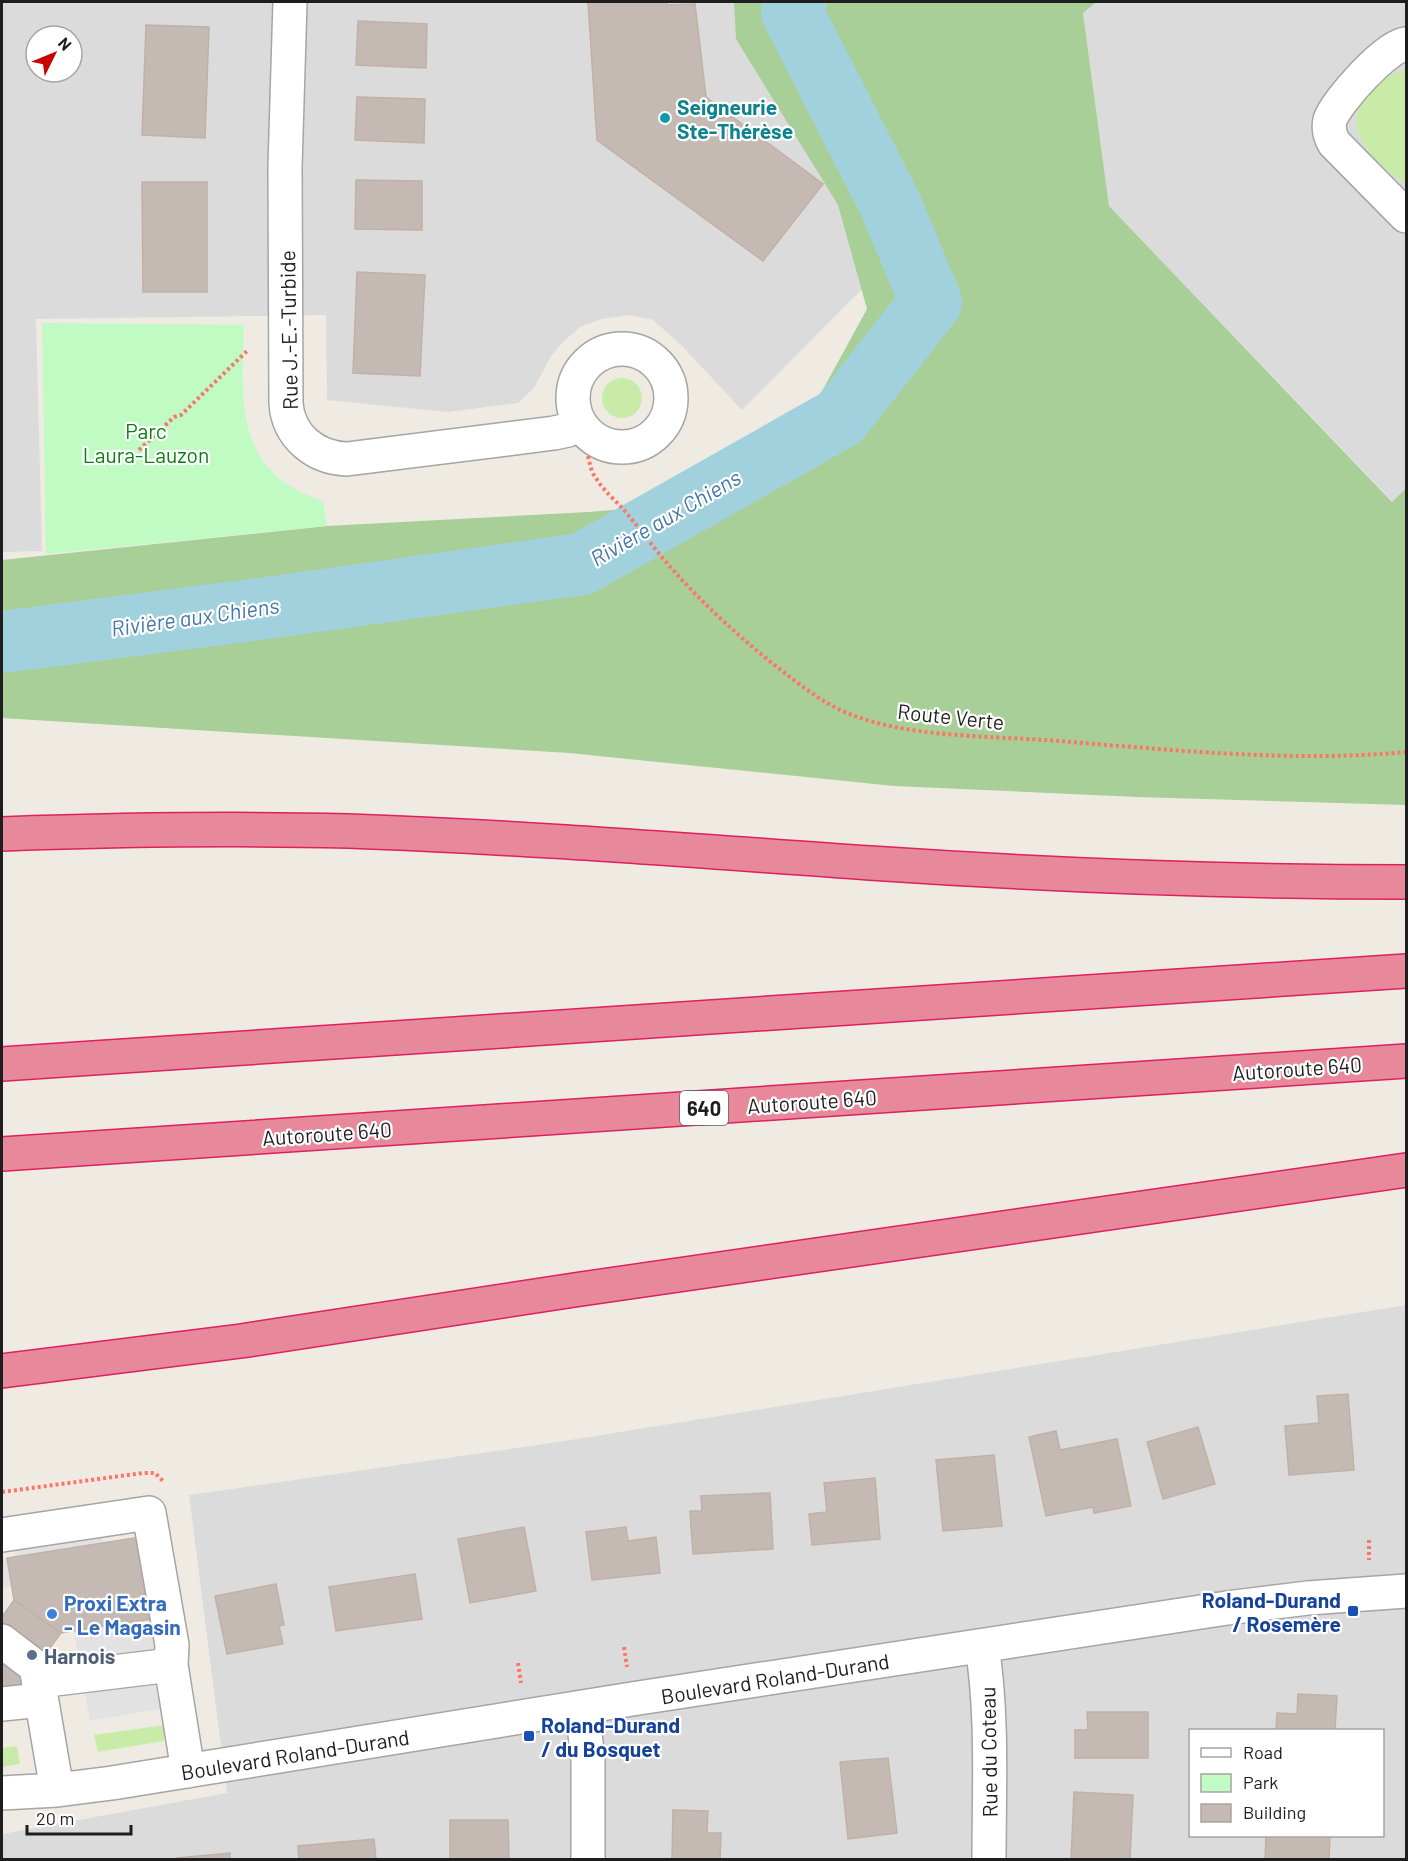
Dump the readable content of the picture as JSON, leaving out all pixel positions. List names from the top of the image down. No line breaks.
{"streets":{"highway":["Autoroute 640","640"],"street":["Rue J.-E.-Turbide","Boulevard Roland-Durand","Rue du Coteau"],"path":["Route Verte"]},"crossings":[["Boulevard Roland-Durand","Rue du Coteau"]],"water":["Rivière aux Chiens"],"parks":["Parc Laura-Lauzon"],"places":{"other":["Seigneurie Ste-Thérèse","Proxi Extra - Le Magasin","Harnois"],"transit":["Roland-Durand / Rosemère","Roland-Durand / du Bosquet"]},"legend":["Road","Park","Building"],"scale_bar":"20 m","north":"top right"}
